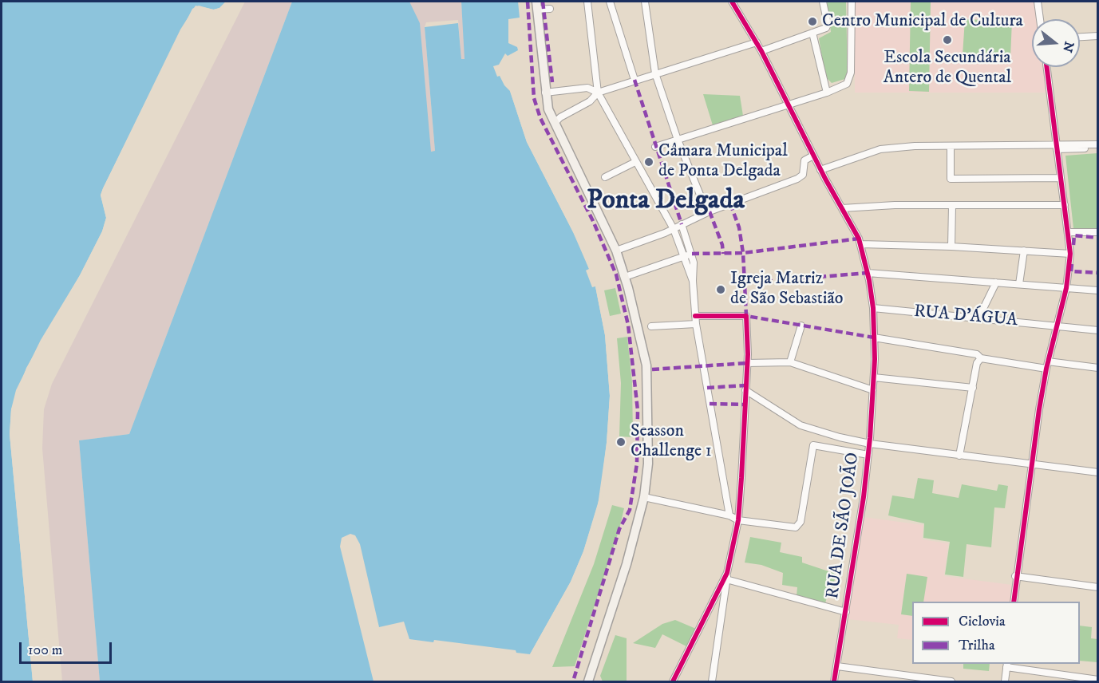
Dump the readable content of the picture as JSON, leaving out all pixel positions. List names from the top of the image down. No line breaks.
{"streets":{"street":["RUA D'ÁGUA","RUA DE SÃO JOÃO"]},"crossings":[["RUA D'ÁGUA","RUA DE SÃO JOÃO"]],"districts":["Ponta Delgada"],"places":["Centro Municipal de Cultura","Escola Secundária Antero de Quental","Câmara Municipal de Ponta Delgada","Igreja Matriz de São Sebastião","Seasson Challenge 1"],"legend":["Ciclovia","Trilha"],"scale_bar":"100 m","north":"right"}
